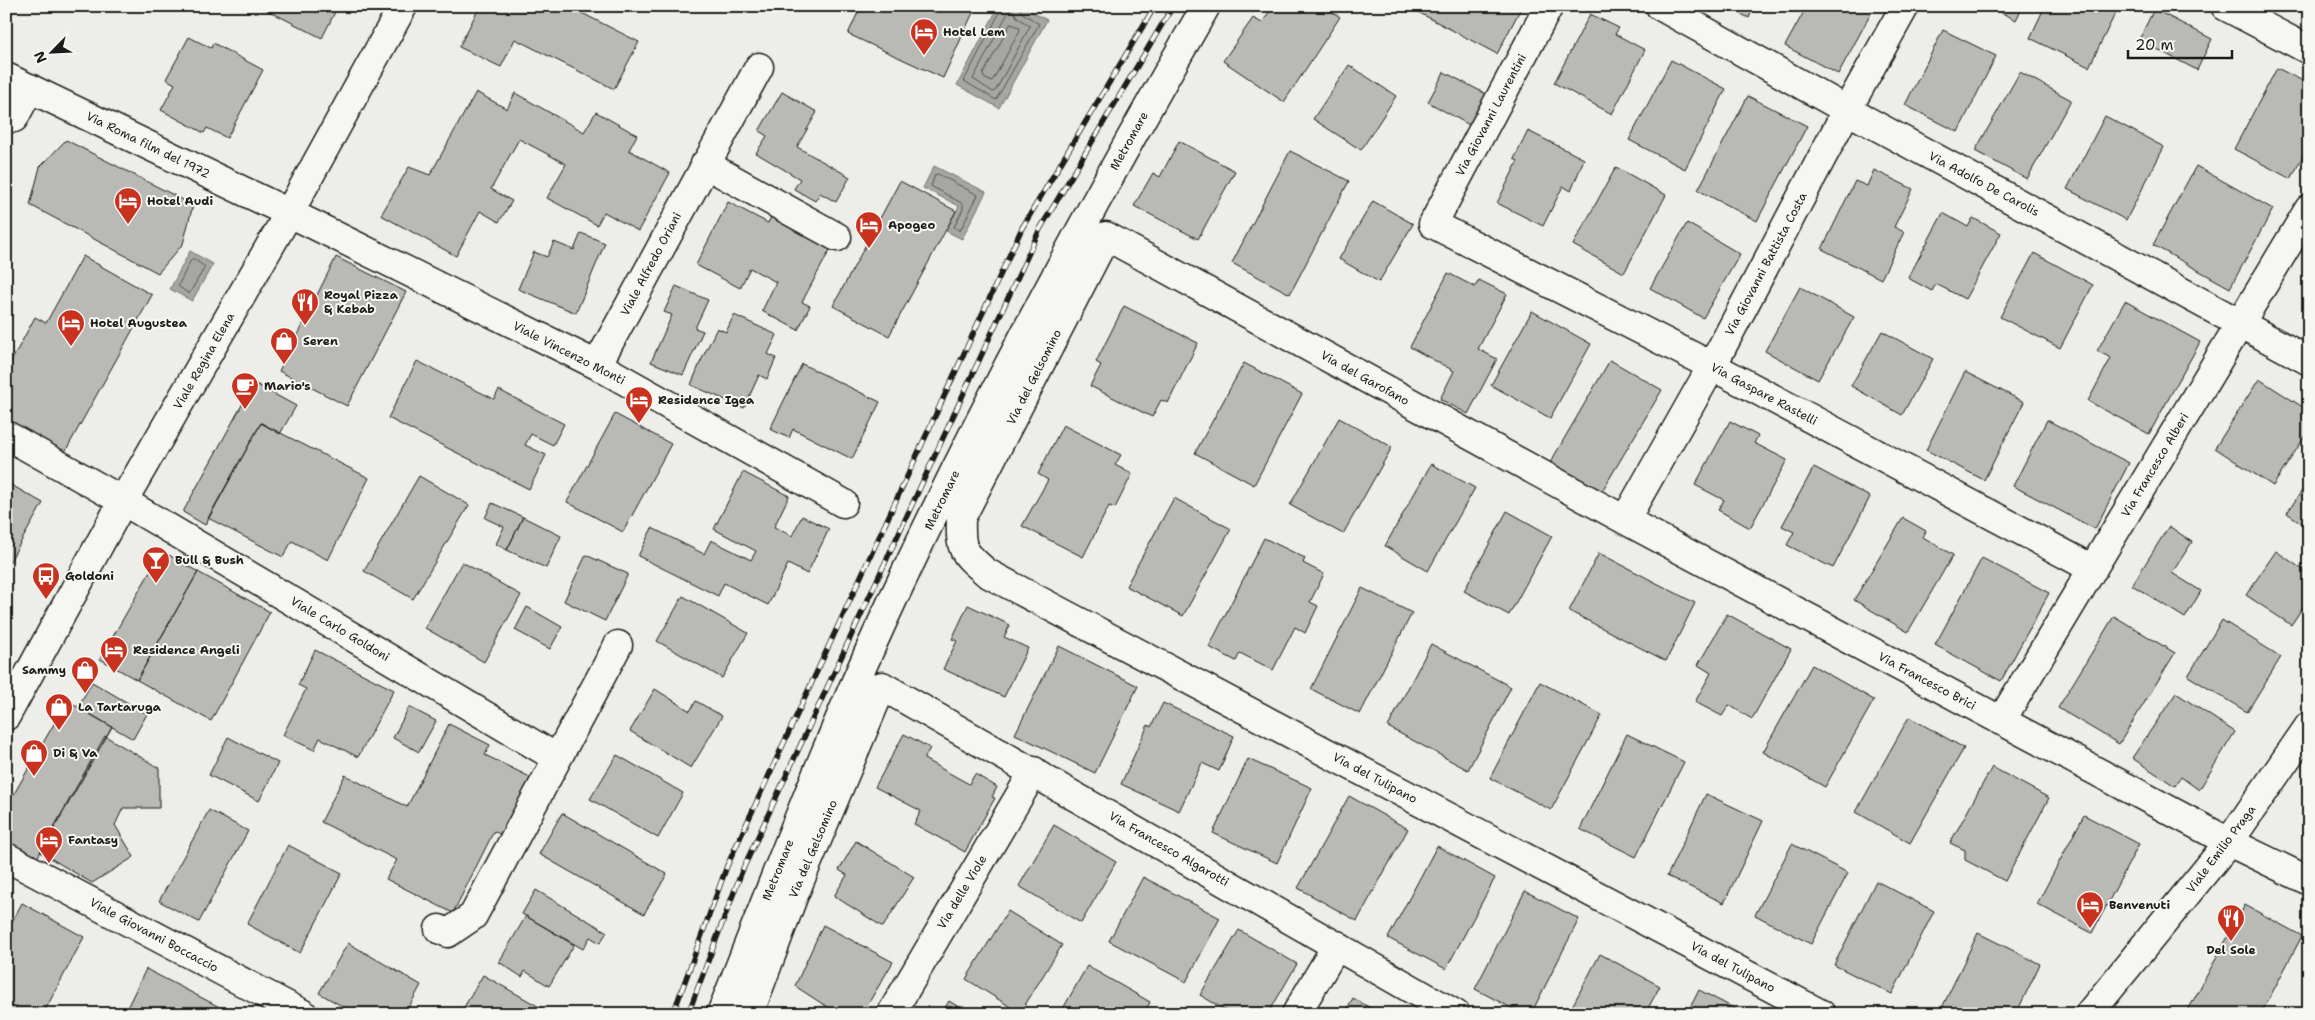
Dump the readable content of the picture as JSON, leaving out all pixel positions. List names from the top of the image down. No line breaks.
{"streets":{"street":["Via Giovanni Laurentini","Metromare","Via Roma film del 1972","Via Adolfo De Carolis","Viale Alfredo Oriani","Via Giovanni Battista Costa","Viale Vincenzo Monti","Viale Regina Elena","Via del Gelsomino","Via del Garofano","Via Gaspare Rastelli","Via Francesco Alberi","Viale Carlo Goldoni","Via Francesco Brici","Via del Tulipano","Via Francesco Algarotti","Viale Emilio Praga","Via delle Viole","Viale Giovanni Boccaccio"]},"crossings":[["Via Giovanni Laurentini","Via Gaspare Rastelli"],["Via Roma film del 1972","Viale Vincenzo Monti"],["Via Roma film del 1972","Viale Regina Elena"],["Via Adolfo De Carolis","Via Giovanni Battista Costa"],["Via Adolfo De Carolis","Via Francesco Alberi"],["Viale Alfredo Oriani","Viale Vincenzo Monti"],["Via Giovanni Battista Costa","Via del Garofano"],["Via Giovanni Battista Costa","Via Gaspare Rastelli"],["Via Giovanni Battista Costa","Via Francesco Brici"],["Viale Vincenzo Monti","Viale Regina Elena"],["Viale Regina Elena","Viale Carlo Goldoni"],["Via del Gelsomino","Via del Garofano"],["Via del Gelsomino","Via del Tulipano"],["Via del Gelsomino","Via Francesco Algarotti"],["Via del Garofano","Via Francesco Brici"],["Via Gaspare Rastelli","Via Francesco Alberi"],["Via Francesco Alberi","Via Francesco Brici"],["Via Francesco Brici","Viale Emilio Praga"],["Via Francesco Algarotti","Via delle Viole"]],"places":{"hotel":["Hotel Lem","Hotel Audi","Apogeo","Hotel Augustea","Residence Igea","Residence Angeli","Fantasy","Benvenuti"],"restaurant":["Royal Pizza & Kebab","Del Sole"],"shop":["Seren","Sammy","La Tartaruga","Di & Va"],"cafe":["Mario's"],"bar":["Bull & Bush"],"bus stop":["Goldoni"]},"scale_bar":"20 m","north":"bottom left"}
